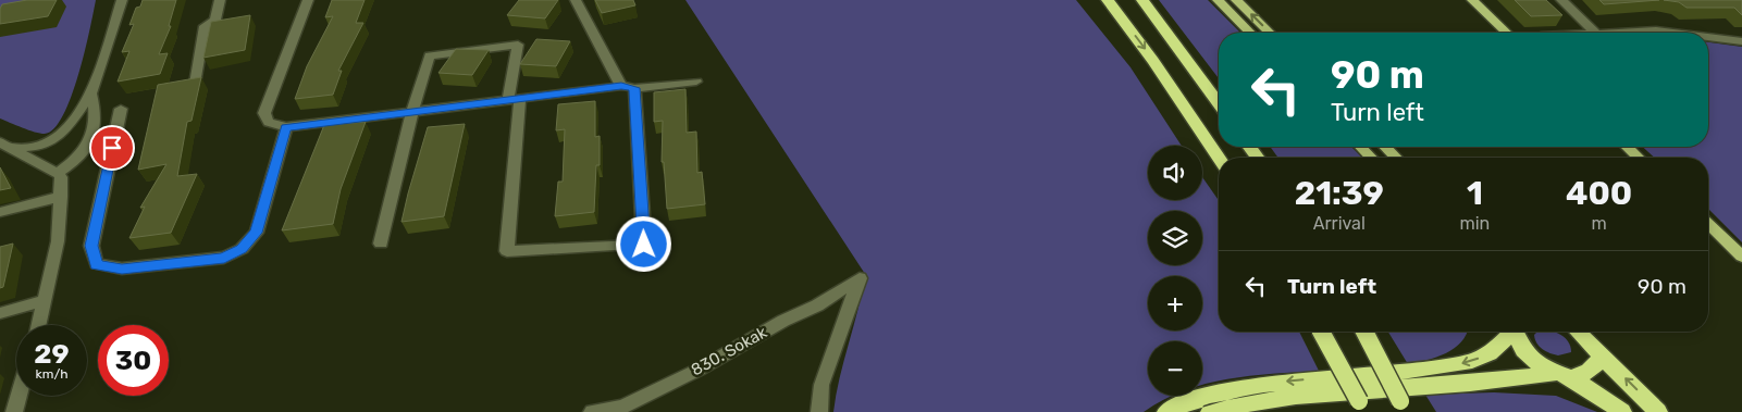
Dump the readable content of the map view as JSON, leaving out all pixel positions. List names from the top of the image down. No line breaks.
{"streets":{"street":["830. Sokak"]},"page":{"turn":["90 m","Turn left"],"map_buttons":["+","−"],"eta":["21:39","Arrival","1","min","400","m"],"list":[{"name":"Turn left","value":"90 m"}],"speed":"29 km/h","limit":"30"}}
